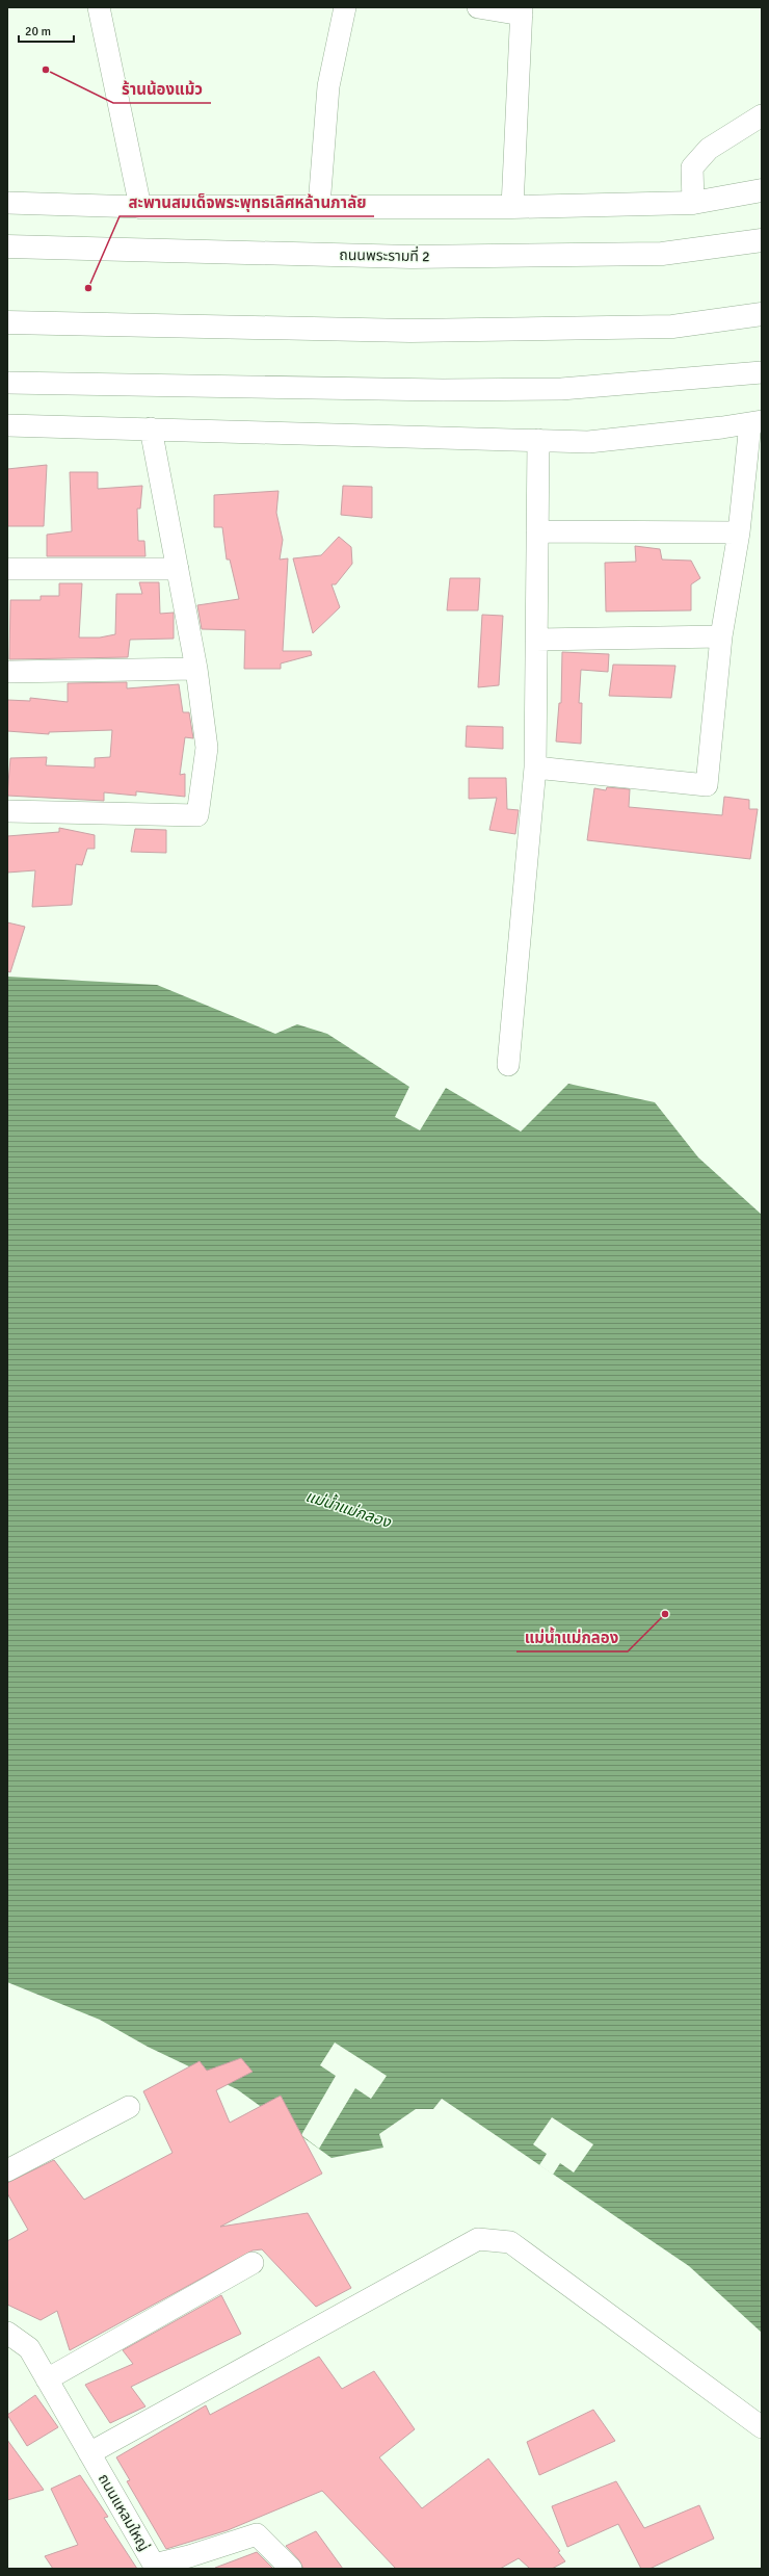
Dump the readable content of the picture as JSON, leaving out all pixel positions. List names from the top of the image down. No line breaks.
{"streets":{"main road":["ถนนพระรามที่ 2"],"street":["ถนนแหลมใหญ่"]},"water":["แม่น้ำแม่กลอง"],"places":["ร้านน้องแม้ว","สะพานสมเด็จพระพุทธเลิศหล้านภาลัย","แม่น้ำแม่กลอง"],"scale_bar":"20 m"}
